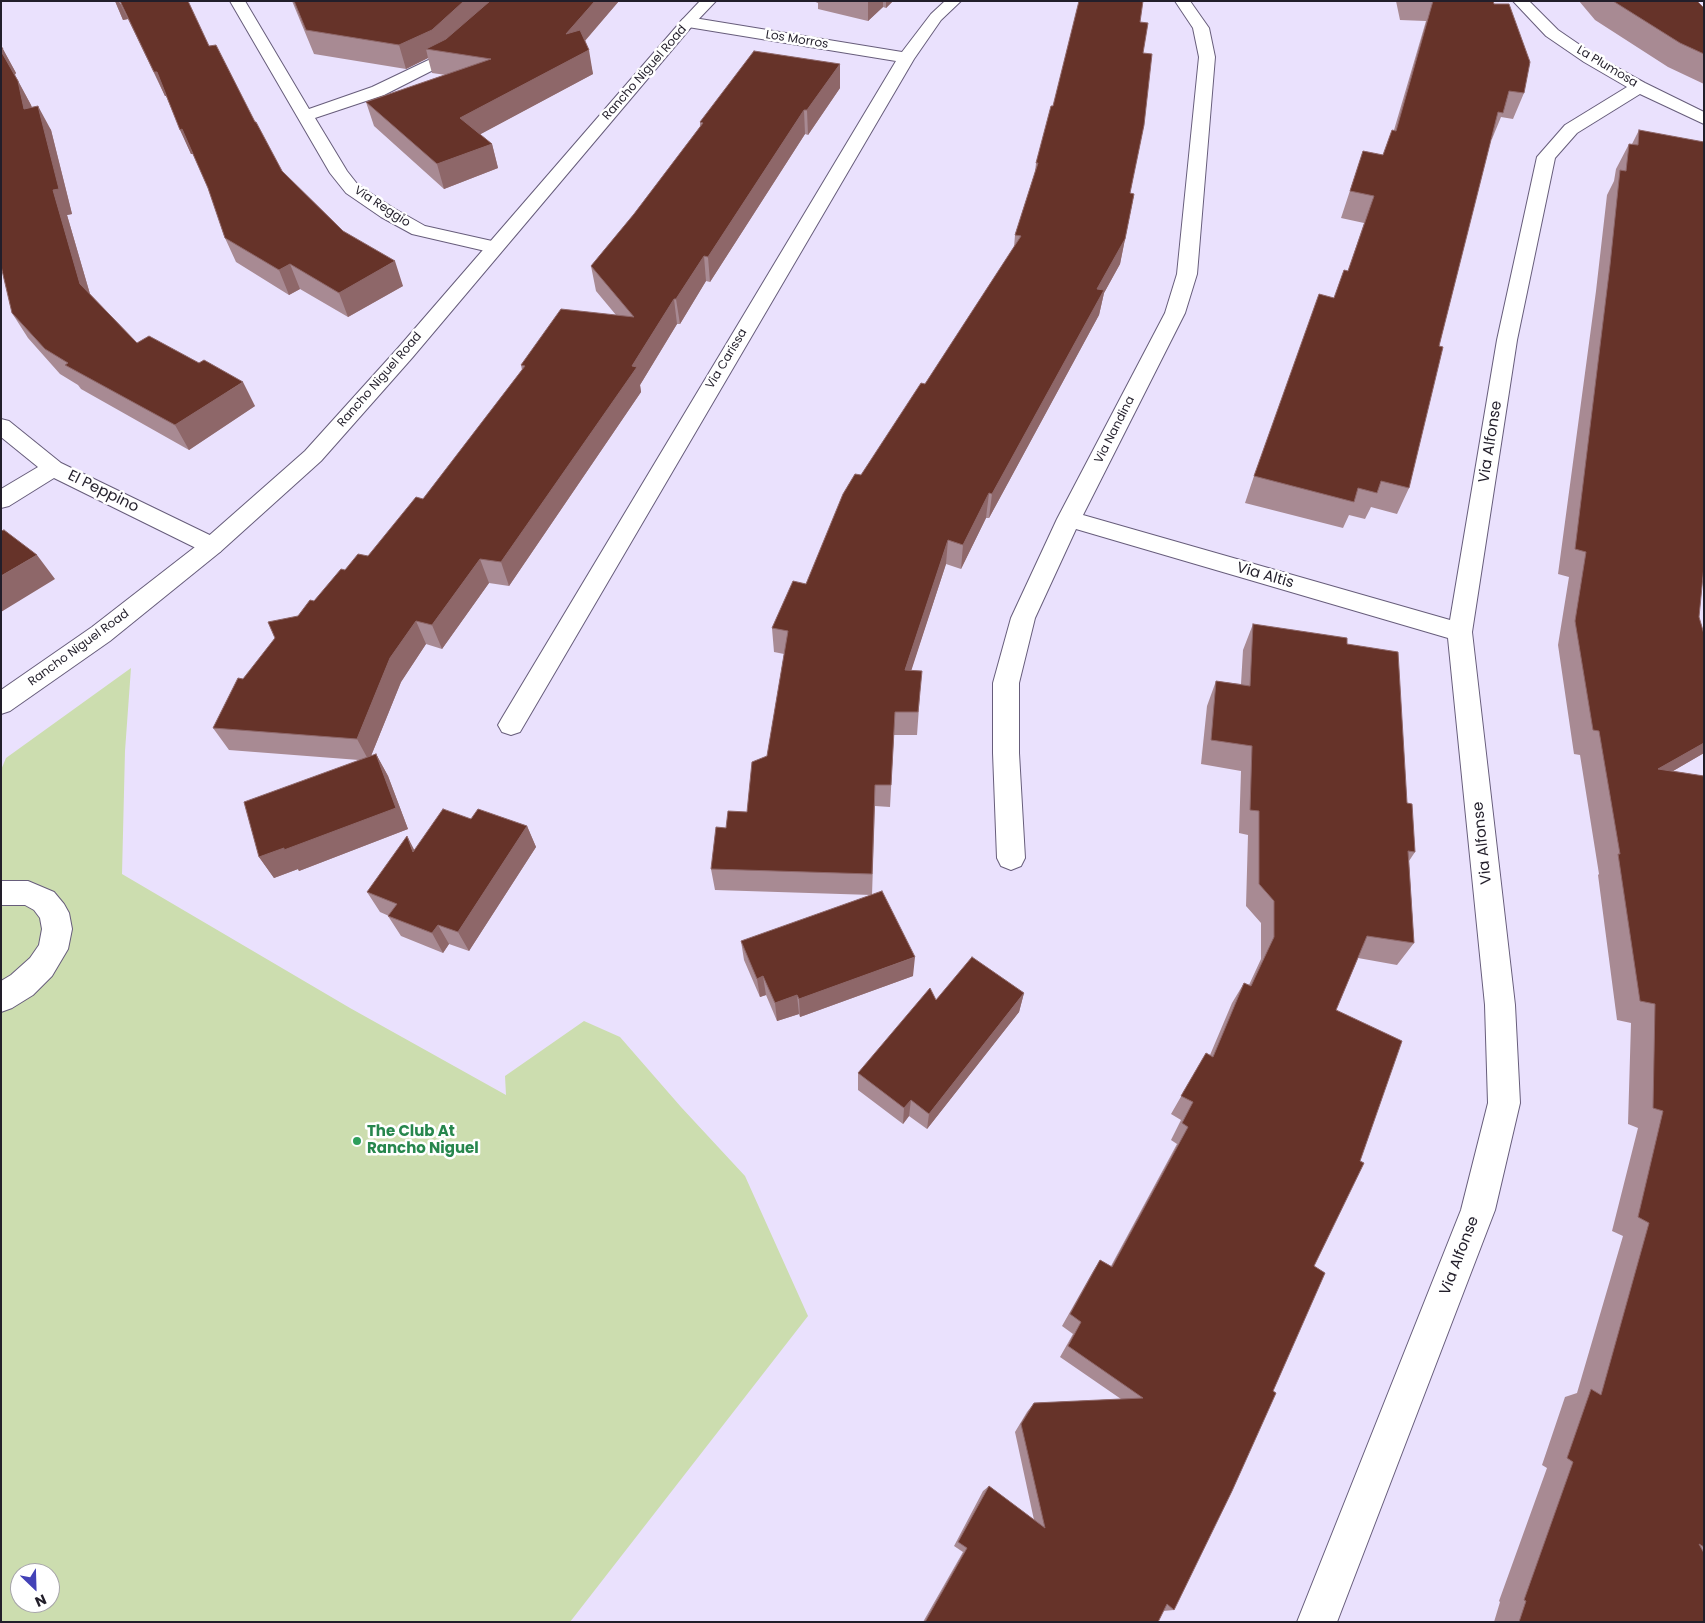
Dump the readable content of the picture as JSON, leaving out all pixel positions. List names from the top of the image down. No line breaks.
{"streets":{"street":["Los Morros","La Plumosa","Rancho Niguel Road","Via Reggio","Via Carissa","Via Nandina","Via Alfonse","El Peppino","Via Altis"]},"crossings":[["Los Morros","Rancho Niguel Road"],["Los Morros","Via Carissa"],["La Plumosa","Via Alfonse"],["Rancho Niguel Road","Via Reggio"],["Rancho Niguel Road","El Peppino"],["Via Nandina","Via Altis"],["Via Alfonse","Via Altis"]],"places":["The Club At Rancho Niguel"],"north":"bottom right"}
